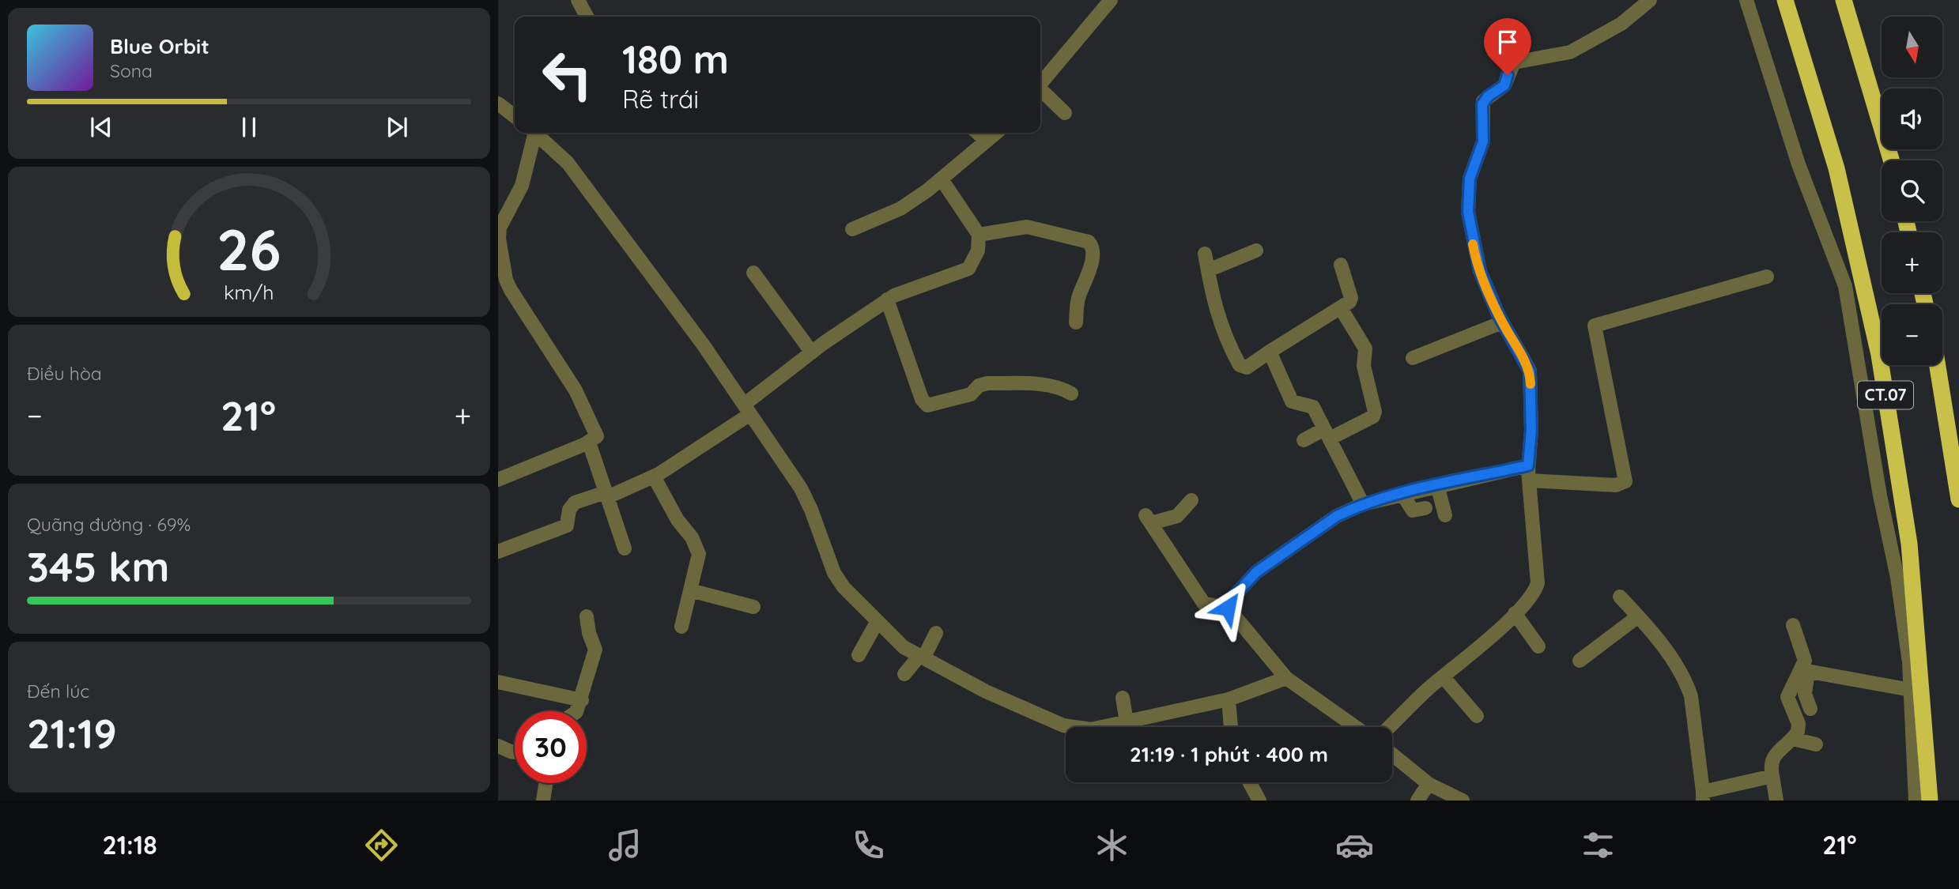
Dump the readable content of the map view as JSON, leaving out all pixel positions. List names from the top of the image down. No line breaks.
{"streets":{"highway":["CT.07"]},"north":"bottom","page":{"map_buttons":["+","−"],"turn":["180 m","Rẽ trái"],"song":["Blue Orbit","Sona"],"tile":["Điều hòa",["Quãng đường · 69%","345 km"],["Đến lúc","21:19"]],"heat":["−","21°","+"],"limit":"30","trip":"21:19 · 1 phút · 400 m","tabs":["21:18","21°"],"gauge":["26","km/h"]}}
